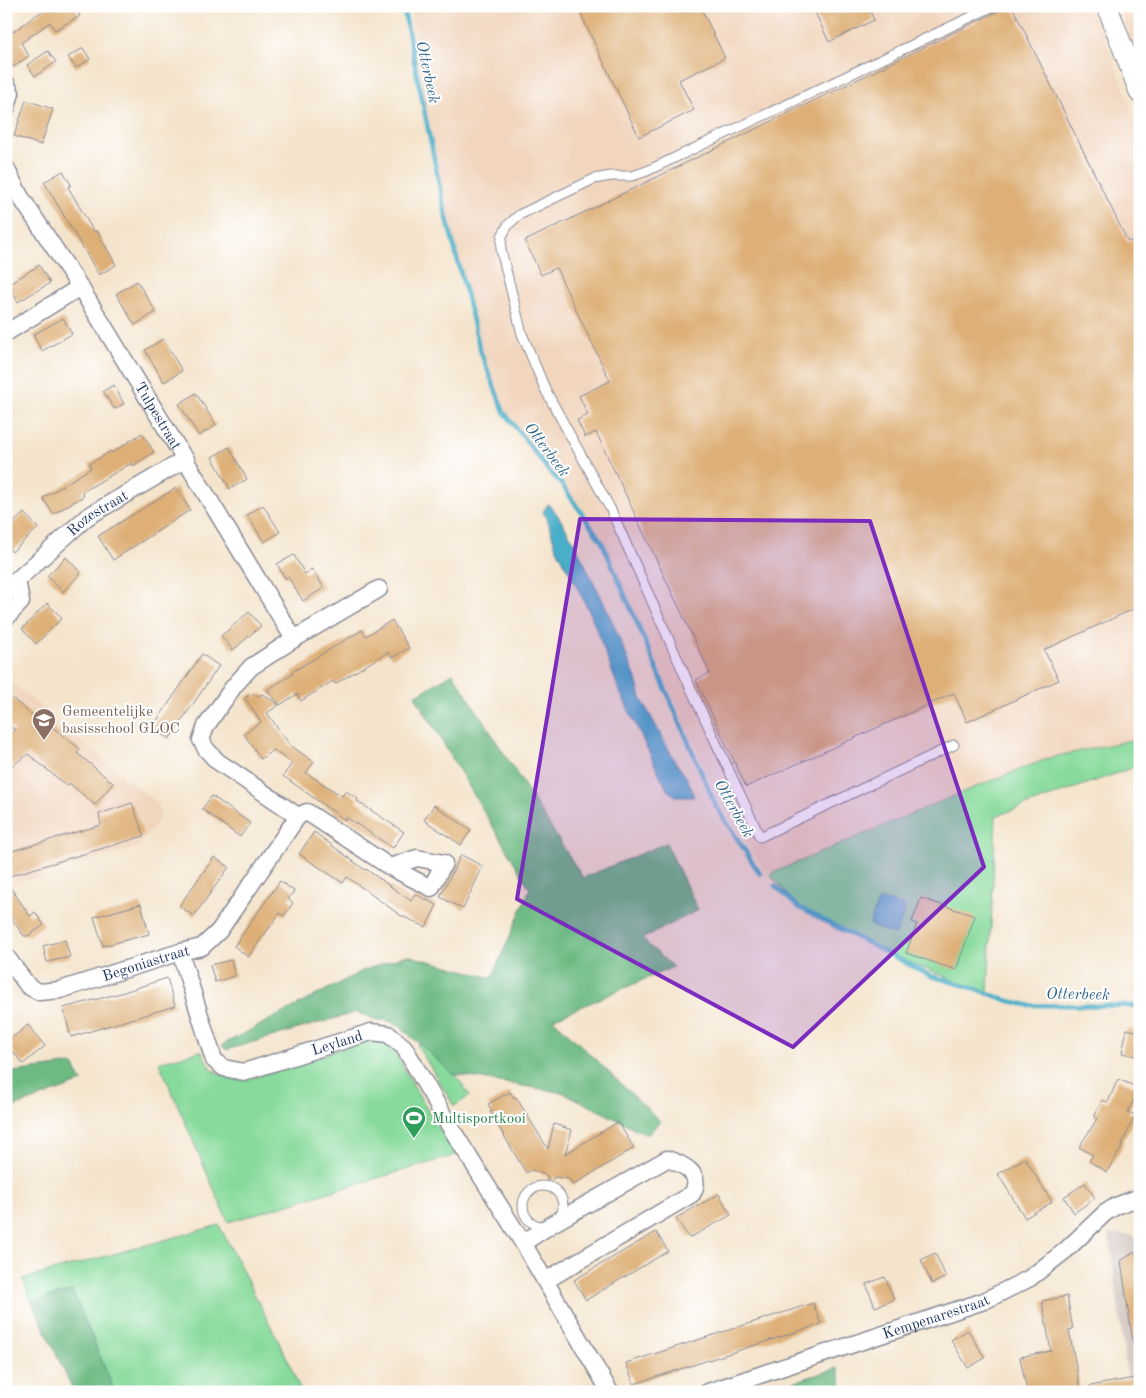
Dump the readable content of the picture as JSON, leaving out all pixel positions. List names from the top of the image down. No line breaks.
{"streets":{"street":["Tulpestraat","Rozestraat","Begoniastraat","Leyland","Kempenarestraat"]},"crossings":[["Tulpestraat","Rozestraat"],["Begoniastraat","Leyland"]],"water":["Otterbeek"],"places":{"school or university":["Gemeentelijke basisschool GLOC"],"sports":["Multisportkooi"]}}
